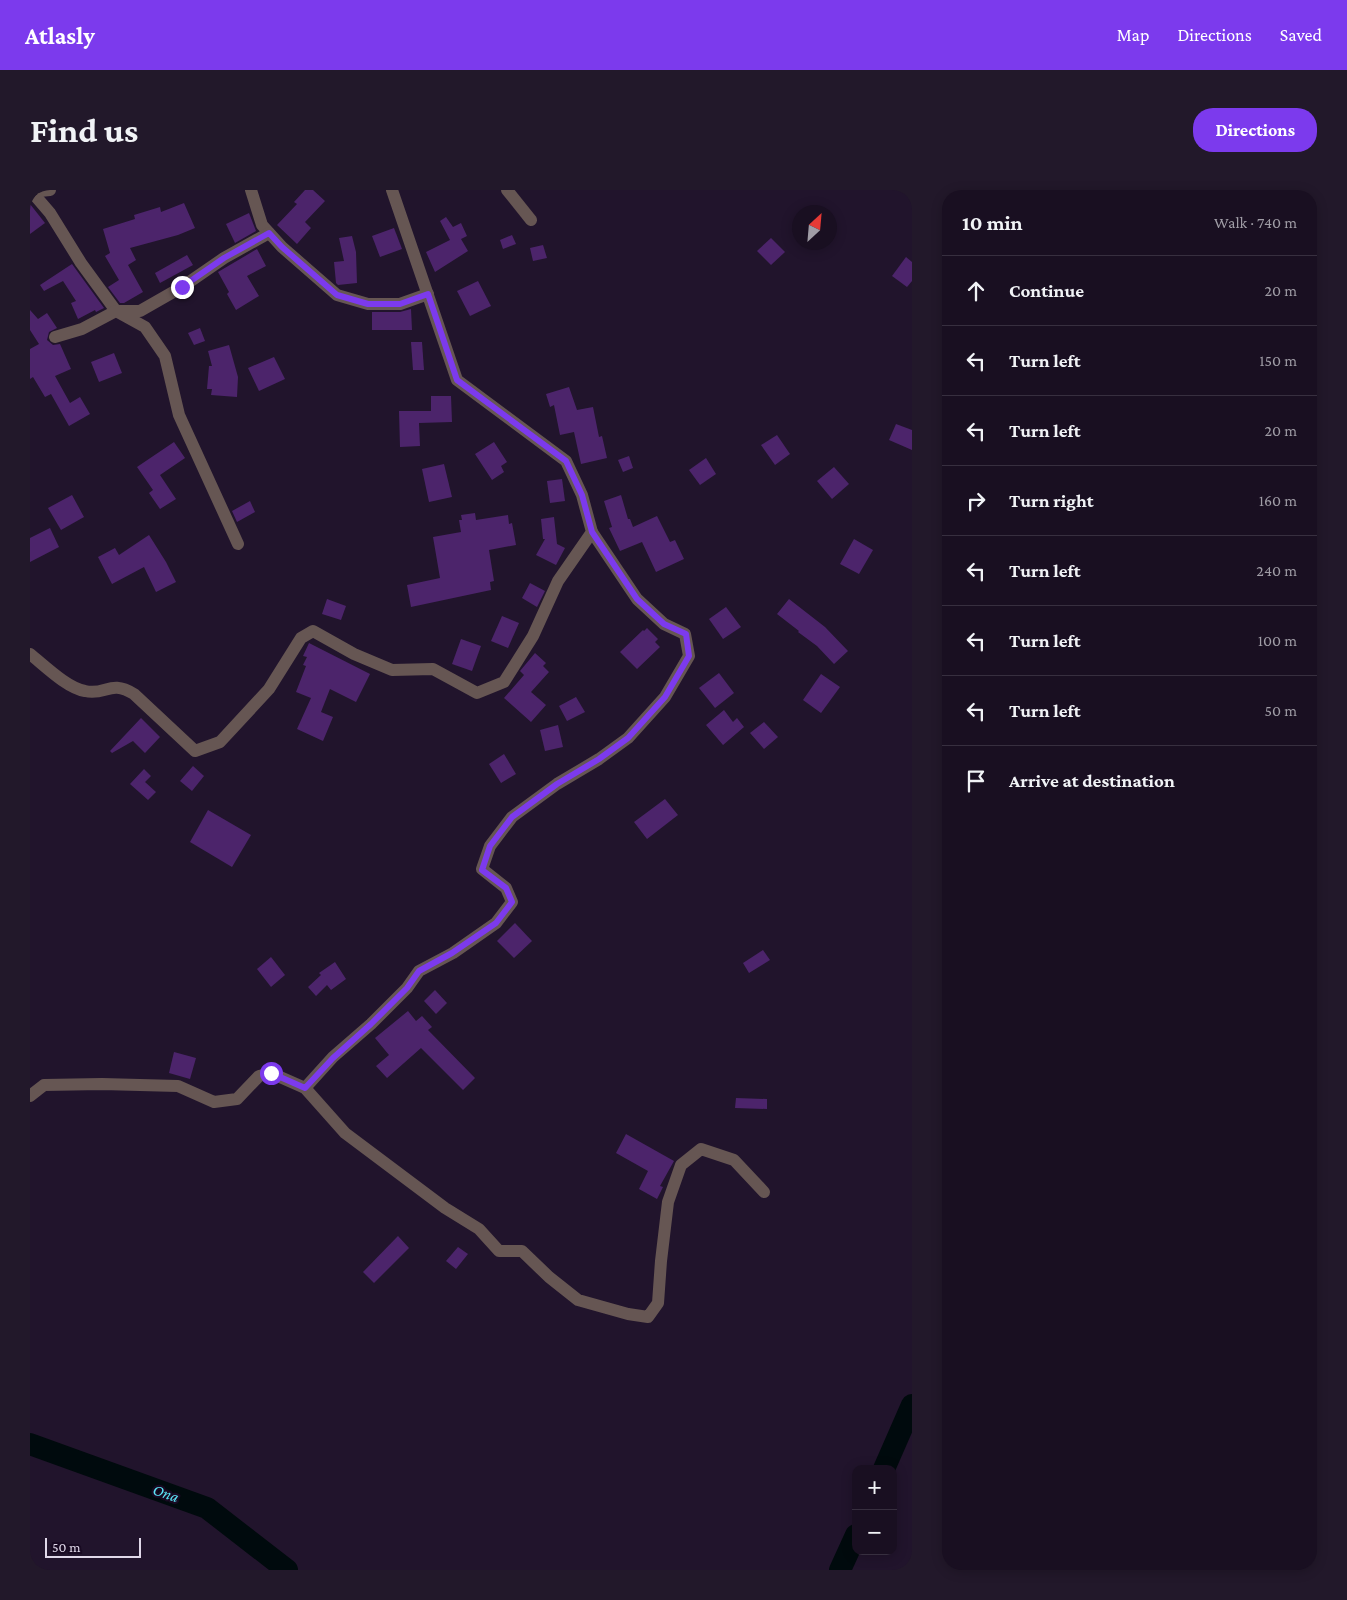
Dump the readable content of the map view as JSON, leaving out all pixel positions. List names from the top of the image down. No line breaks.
{"water":["Ona"],"scale_bar":"50 m","north":"top right","page":{"header":"Atlasly","nav":["Map","Directions","Saved"],"buttons":"Directions","title":"Find us","heading":["10 min","Walk · 740 m"],"list":[["Continue","20 m"],["Turn left","150 m"],["Turn left","20 m"],["Turn right","160 m"],["Turn left","240 m"],["Turn left","100 m"],["Turn left","50 m"],"Arrive at destination"],"map_buttons":["+","−"],"scale":"50 m"}}
